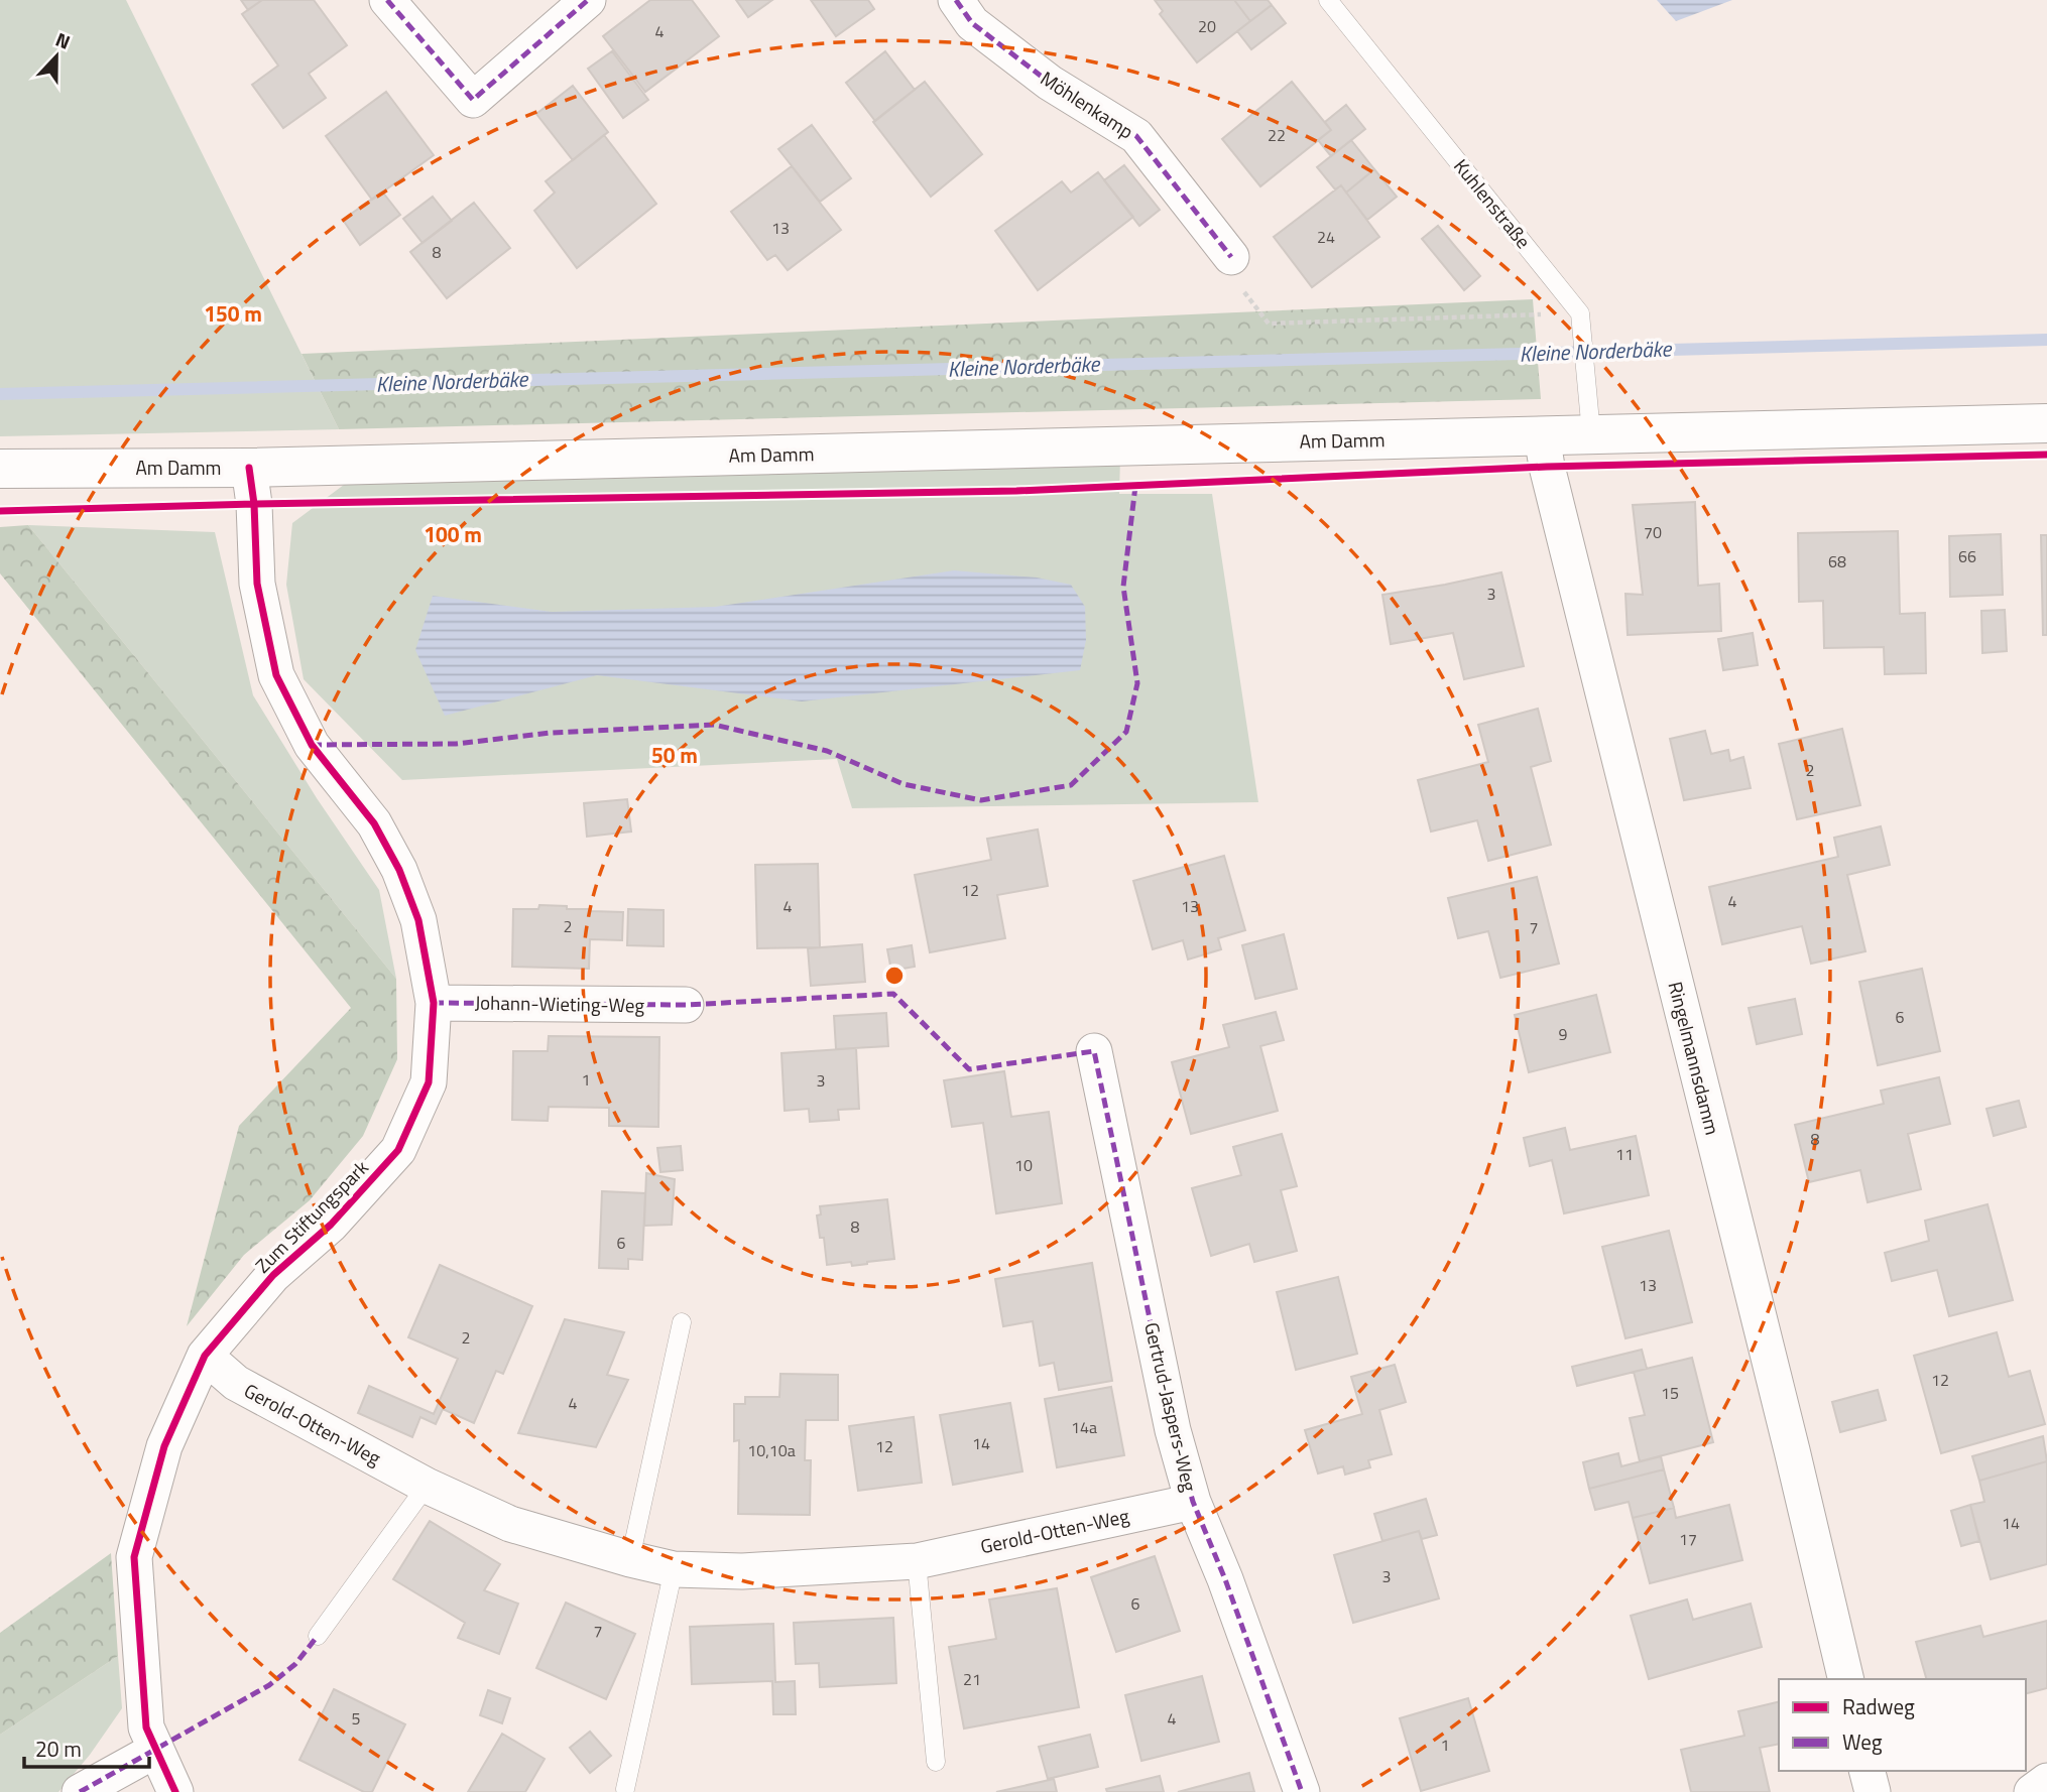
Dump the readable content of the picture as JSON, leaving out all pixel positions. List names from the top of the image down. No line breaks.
{"streets":{"main road":["Am Damm"],"street":["Möhlenkamp","Johann-Wieting-Weg","Ringelmannsdamm","Zum Stiftungspark","Gertrud-Jaspers-Weg","Gerold-Otten-Weg"],"lane":["Kuhlenstraße"]},"crossings":[["Am Damm","Ringelmannsdamm"],["Am Damm","Zum Stiftungspark"],["Johann-Wieting-Weg","Zum Stiftungspark"],["Zum Stiftungspark","Gerold-Otten-Weg"],["Gertrud-Jaspers-Weg","Gerold-Otten-Weg"]],"water":["Kleine Norderbäke"],"house_numbers":["20","4","22","13","24","8","70","66","68","3","2","12","4","4","13","2","7","6","9","1","3","8","11","10","8","6","13","2","12","15","4","14a","14","12","10,10a","14","17","3","6","7","21","5","4","1"],"legend":["Radweg","Weg"],"scale_bar":"20 m","north":"top","rings":["150 m","100 m","50 m"]}
